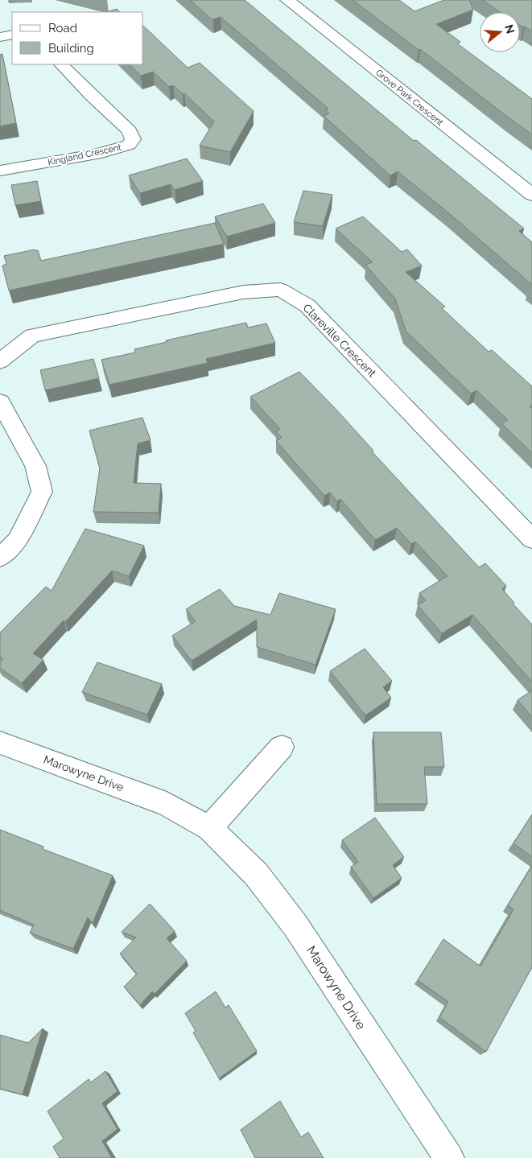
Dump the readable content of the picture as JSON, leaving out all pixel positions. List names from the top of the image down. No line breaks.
{"streets":{"street":["Grove Park Crescent","Kingland Crescent","Clareville Crescent","Marowyne Drive"]},"legend":["Road","Building"],"north":"right"}
